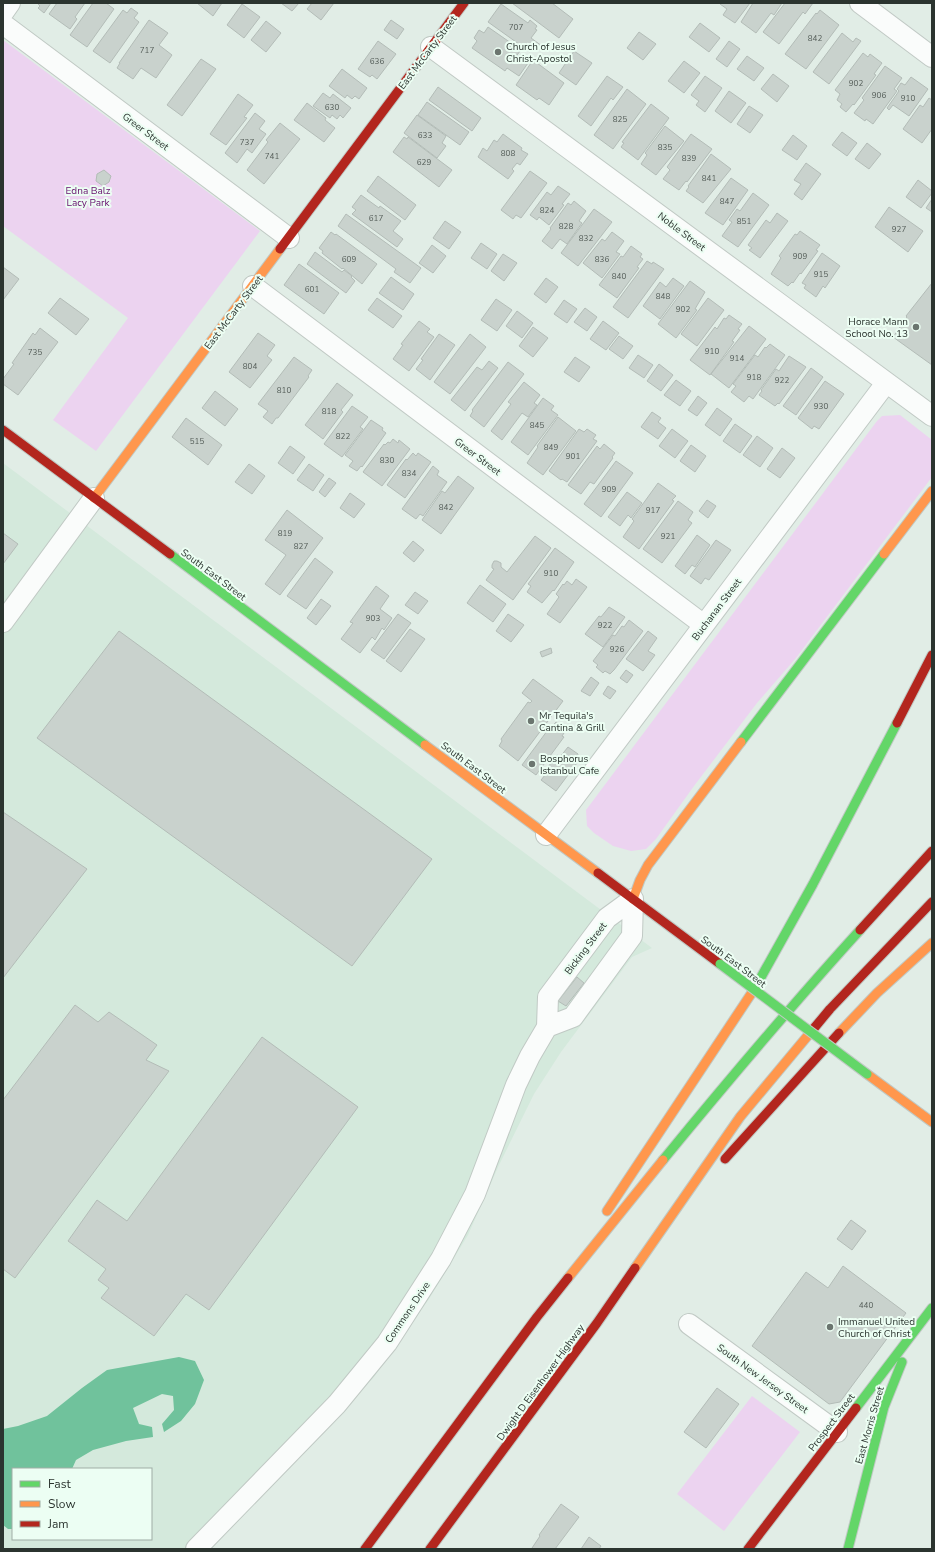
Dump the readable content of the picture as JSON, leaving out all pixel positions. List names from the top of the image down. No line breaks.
{"streets":{"main road":["East McCarty Street","South East Street","Dwight D Eisenhower Highway","Prospect Street","East Morris Street"],"street":["Greer Street","Noble Street","Buchanan Street","Bicking Street","Commons Drive","South New Jersey Street"]},"crossings":[["East McCarty Street","Greer Street"],["East McCarty Street","Noble Street"],["East McCarty Street","South East Street"],["Greer Street","Buchanan Street"],["Noble Street","Buchanan Street"],["South East Street","Buchanan Street"],["South East Street","Bicking Street"],["Bicking Street","Commons Drive"],["South New Jersey Street","Prospect Street"],["Prospect Street","East Morris Street"]],"parks":["Edna Balz Lacy Park"],"places":["Church of Jesus Christ-Apostol","Horace Mann School No. 13","Mr Tequila's Cantina & Grill","Bosphorus Istanbul Cafe","Immanuel United Church of Christ"],"house_numbers":["707","842","717","636","902","906","910","630","825","633","737","835","808","741","839","629","841","847","824","617","851","828","927","832","909","609","836","915","840","601","848","902","910","735","914","804","918","922","810","930","818","845","822","515","849","901","830","834","909","842","917","819","921","827","910","903","922","926","440"],"legend":["Fast","Slow","Jam"]}
